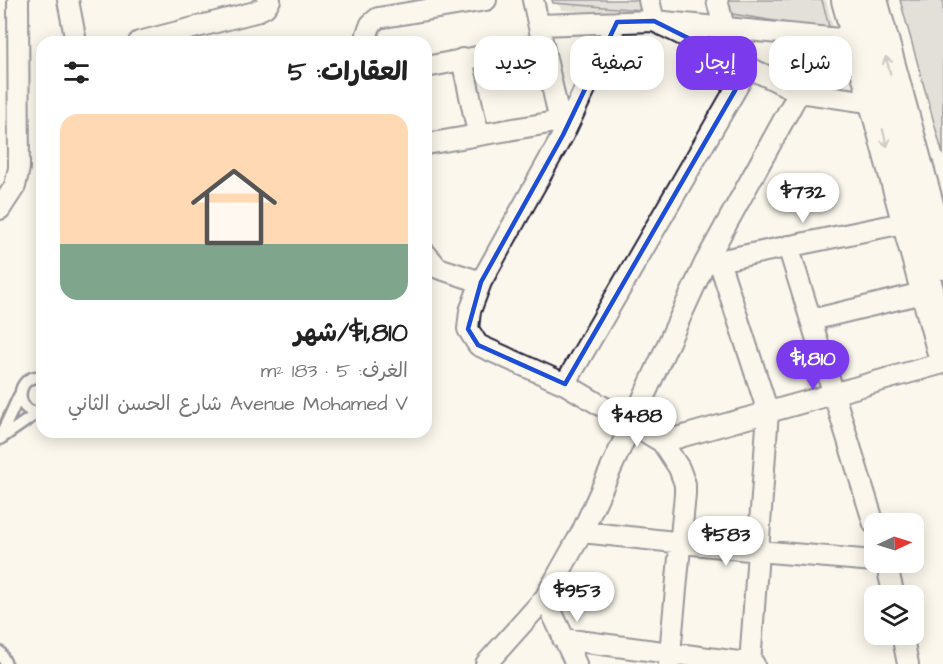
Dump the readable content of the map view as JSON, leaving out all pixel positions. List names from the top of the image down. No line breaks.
{"north":"right","page":{"chip":["شراء","إيجار","تصفية","جديد"],"heading":"العقارات: 5","list":[{"name":"$1,810/شهر","note":"الغرف: 5 · 183 m² · Avenue Mohamed V شارع الحسن الثاني"}],"price":["$732","$1,810","$488","$583","$953"]}}
